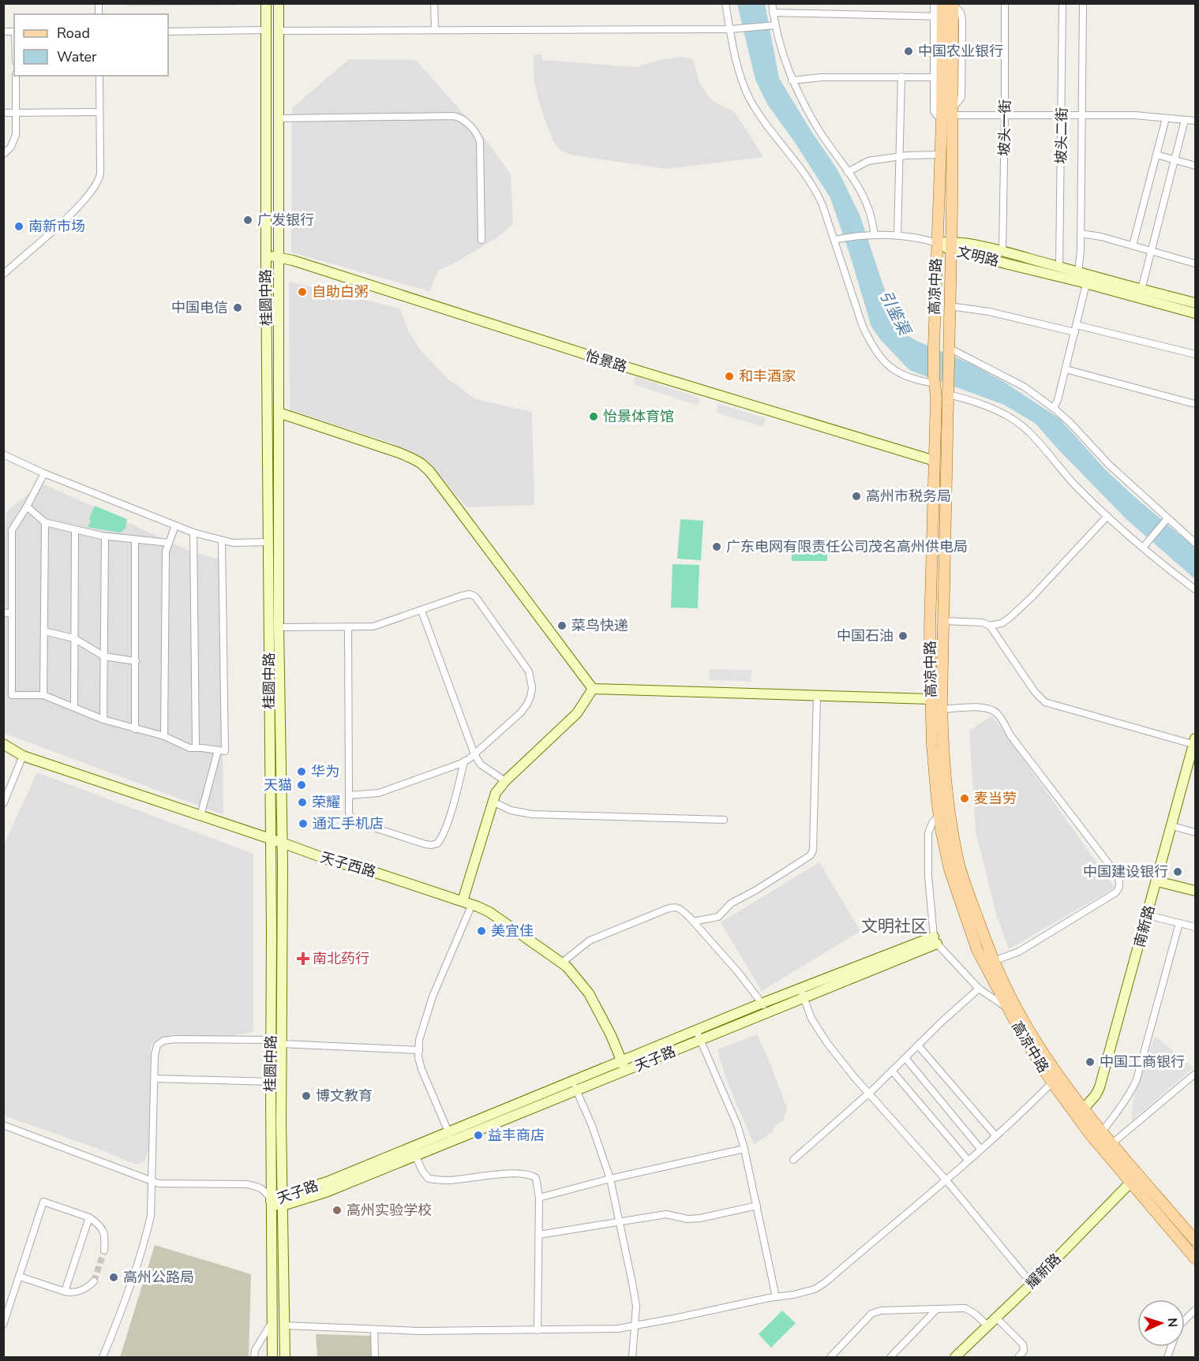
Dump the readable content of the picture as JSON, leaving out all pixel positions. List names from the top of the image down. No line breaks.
{"streets":{"main road":["高凉中路"],"street":["坡头一街","坡头二街","文明路","桂圆中路","怡景路","天子西路","南新路","天子路","耀新路"]},"crossings":[["坡头一街","文明路"],["坡头二街","文明路"],["文明路","高凉中路"],["高凉中路","怡景路"],["高凉中路","南新路"],["高凉中路","耀新路"],["桂圆中路","怡景路"],["桂圆中路","天子西路"],["桂圆中路","天子路"],["天子西路","天子路"]],"districts":["文明社区"],"water":["引鉴渠"],"places":{"other":["中国农业银行","广发银行","南新市场","自助白粥","中国电信","和丰酒家","怡景体育馆","高州市税务局","广东电网有限责任公司茂名高州供电局","菜鸟快递","中国石油","华为","天猫","麦当劳","荣耀","通汇手机店","中国建设银行","美宜佳","中国工商银行","博文教育","益丰商店","高州实验学校","高州公路局"],"health":["南北药行"]},"legend":["Road","Water"],"north":"right"}
